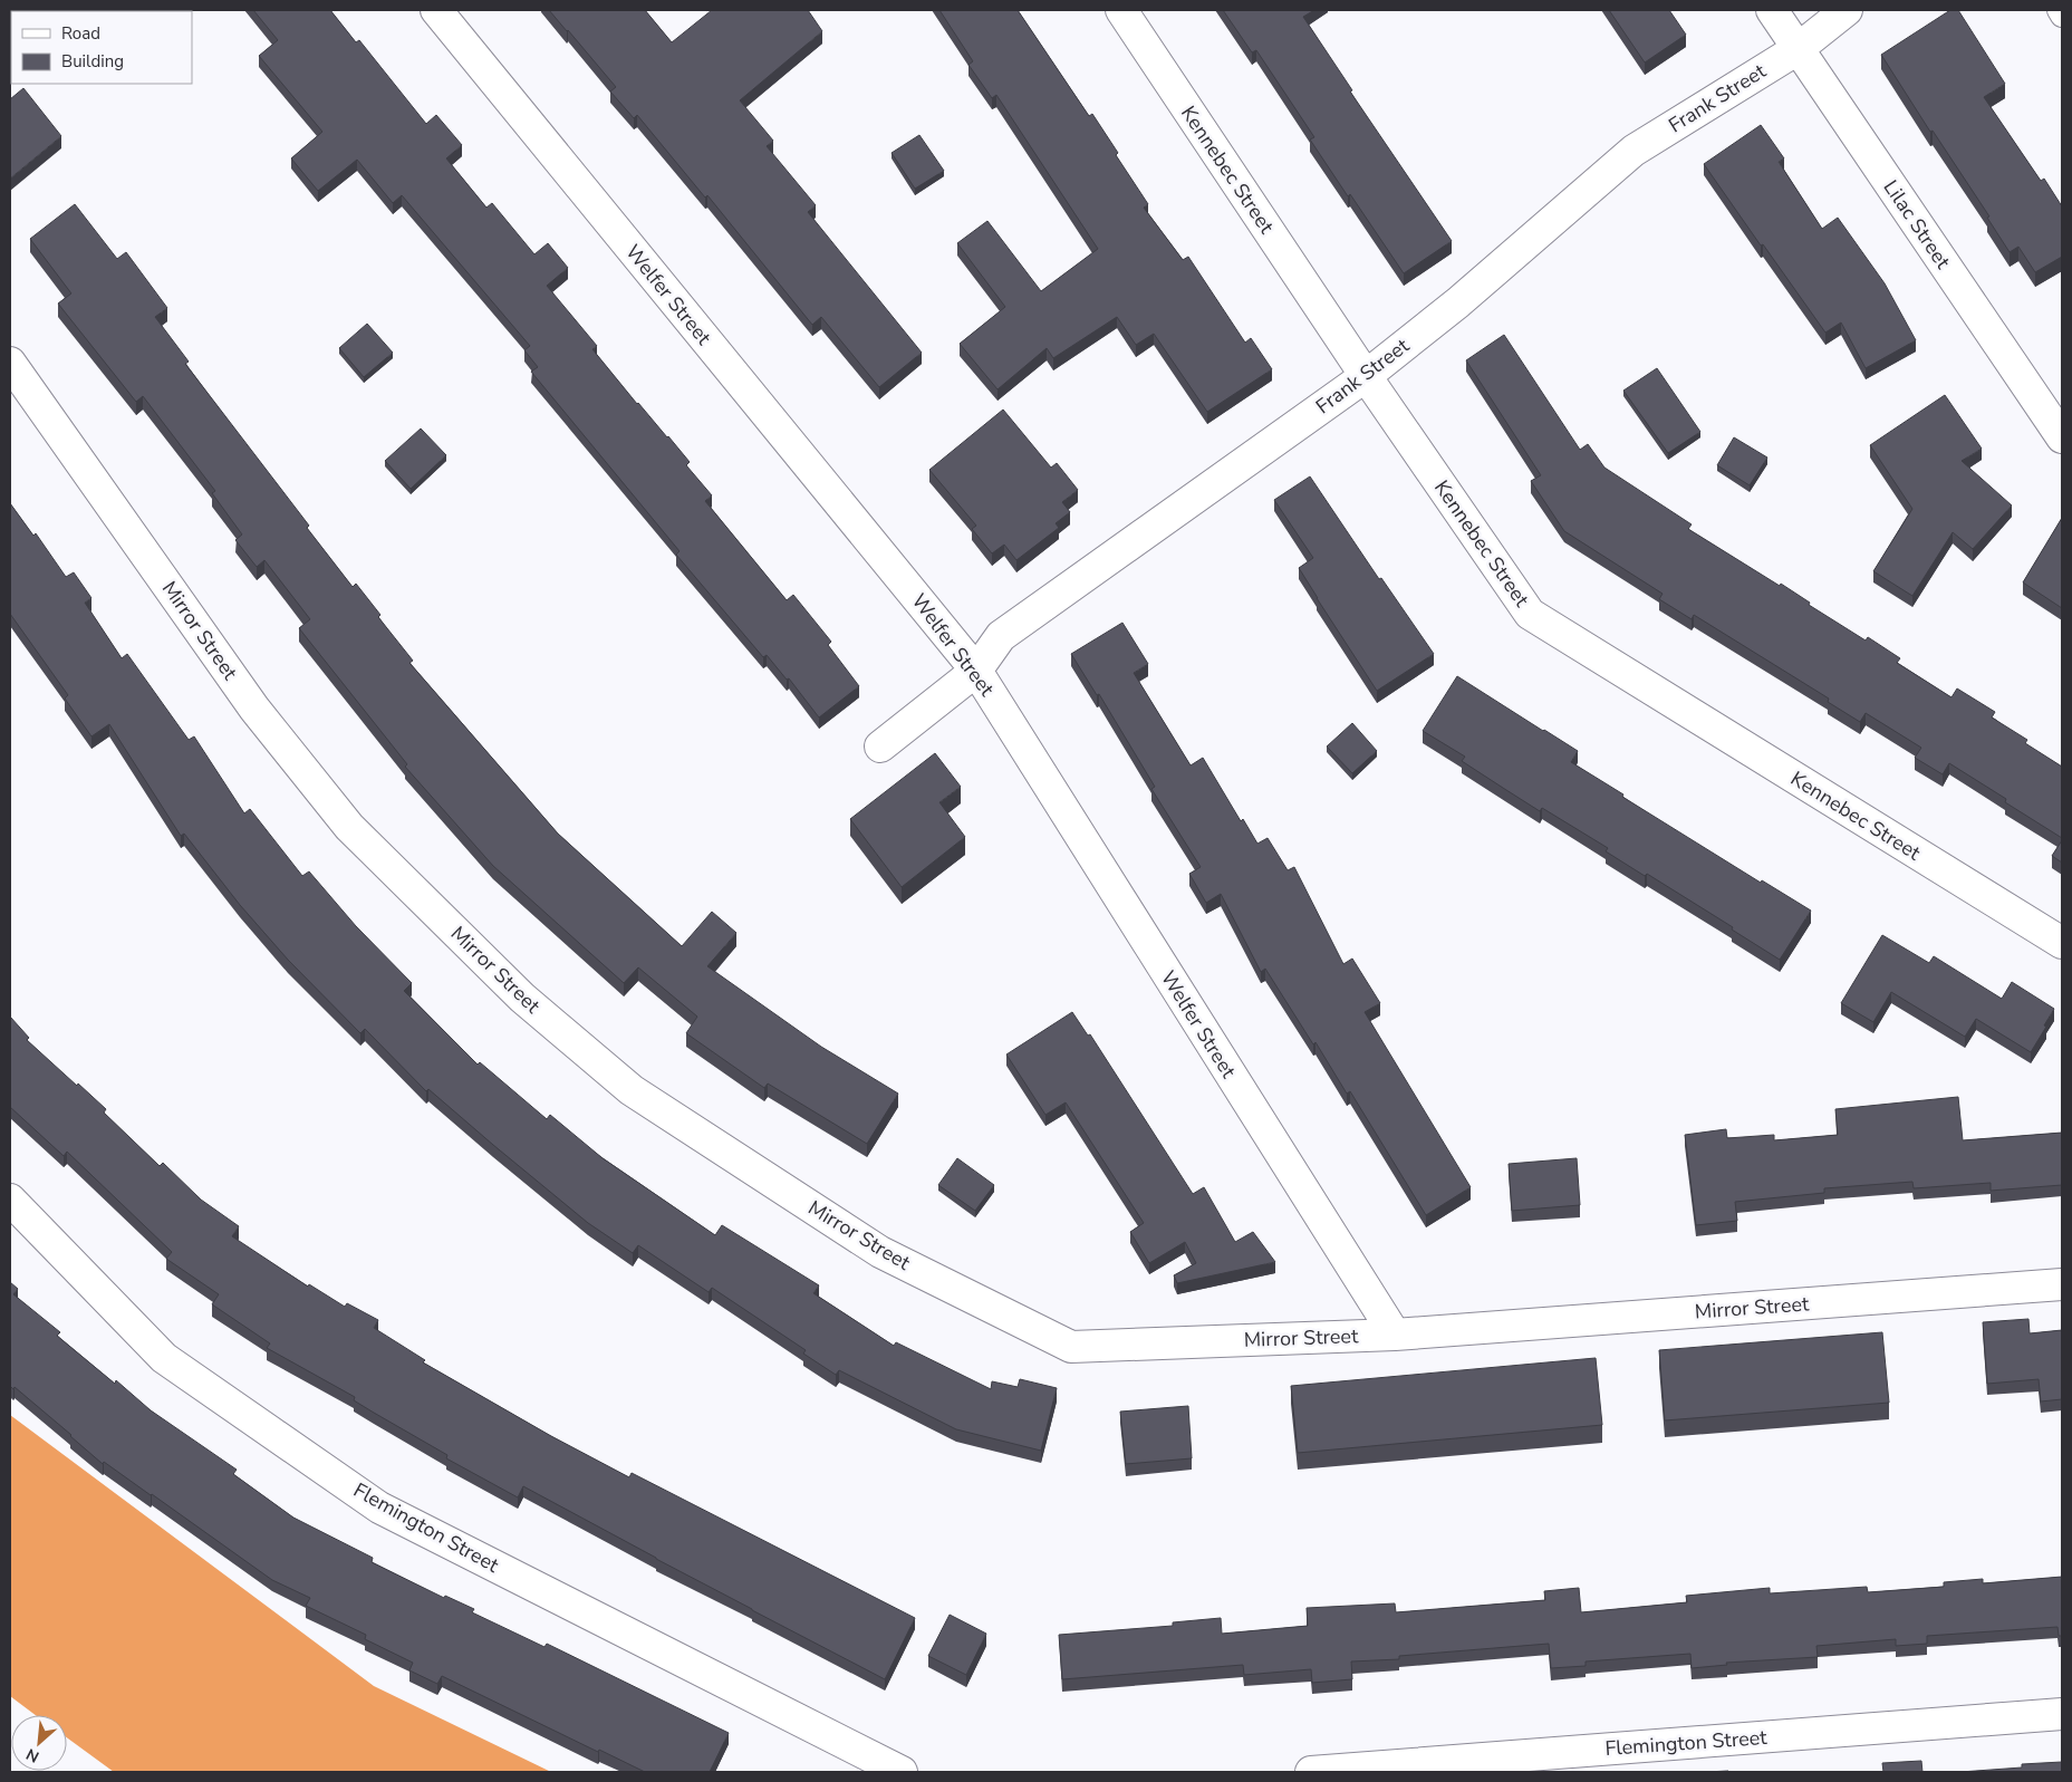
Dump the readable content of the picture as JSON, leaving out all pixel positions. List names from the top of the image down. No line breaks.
{"streets":{"street":["Frank Street","Kennebec Street","Lilac Street","Welfer Street","Mirror Street","Flemington Street"]},"crossings":[["Frank Street","Kennebec Street"],["Frank Street","Lilac Street"],["Frank Street","Welfer Street"],["Welfer Street","Mirror Street"]],"legend":["Road","Building"],"north":"bottom left"}
